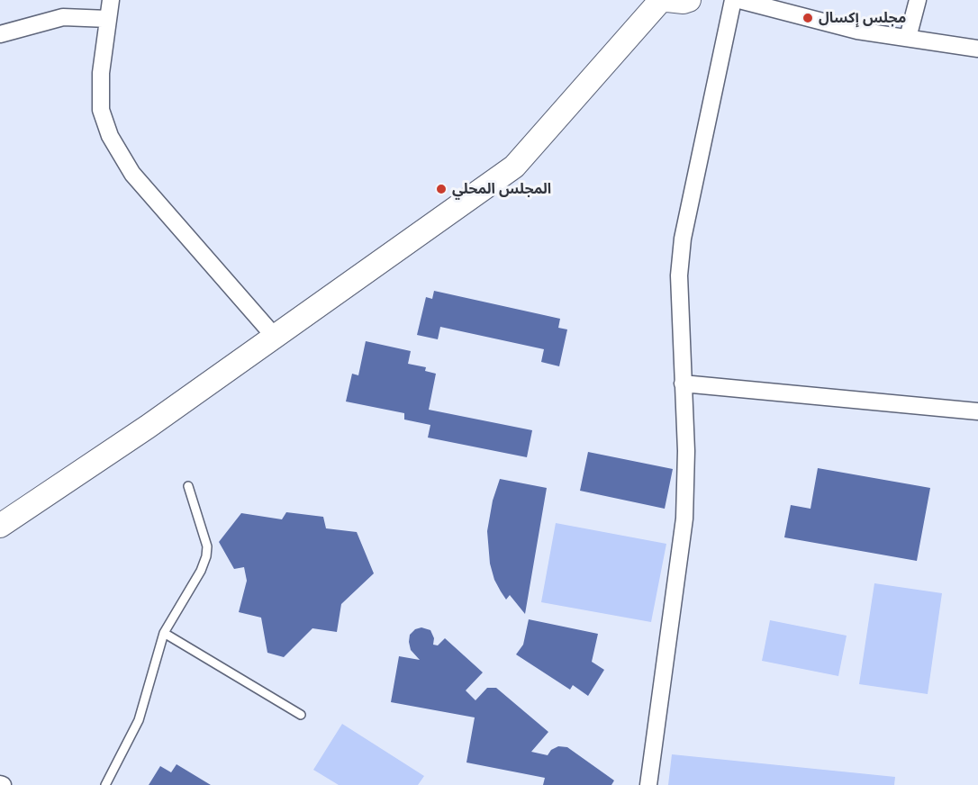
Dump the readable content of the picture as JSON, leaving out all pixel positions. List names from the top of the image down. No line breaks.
{"places":["مجلس إكسال","المجلس المحلي"]}
